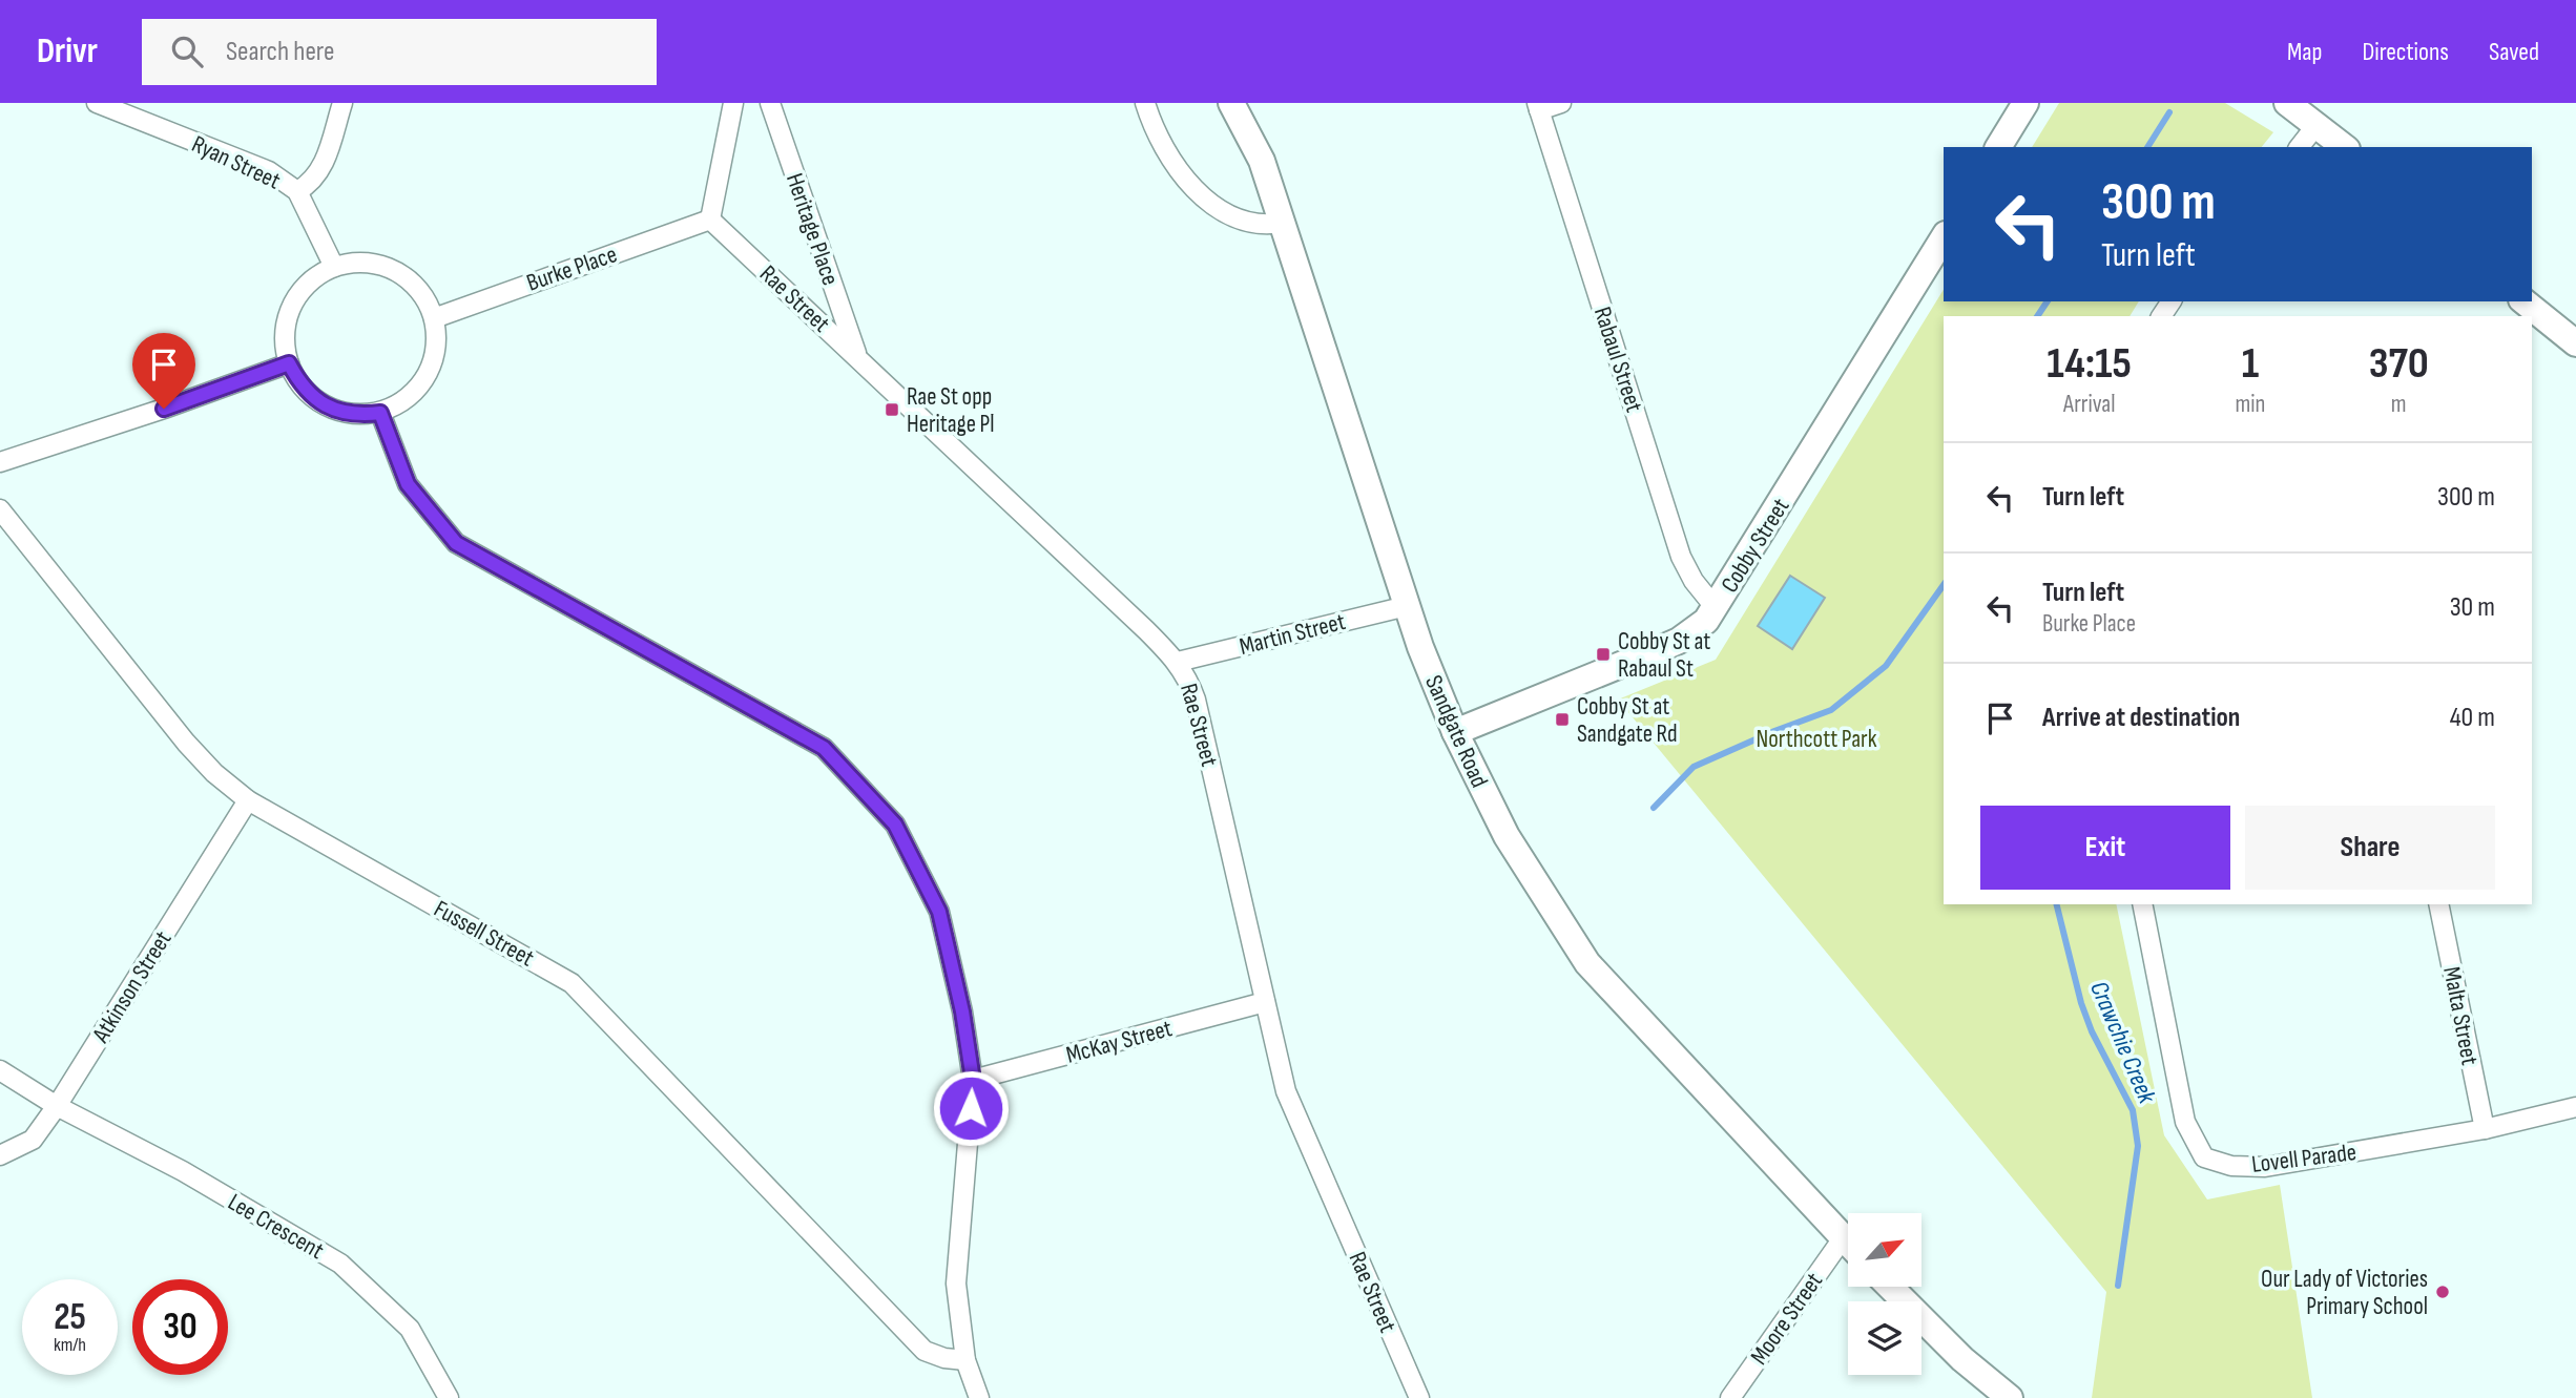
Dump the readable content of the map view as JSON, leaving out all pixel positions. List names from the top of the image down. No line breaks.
{"streets":{"main road":["Cobby Street","Sandgate Road"],"street":["Ryan Street","Heritage Place","Burke Place","Rae Street","Rabaul Street","Martin Street","Fussell Street","Atkinson Street","Malta Street","McKay Street","Lovell Parade","Lee Crescent","Moore Street"]},"crossings":[["Ryan Street","Burke Place"],["Heritage Place","Rae Street"],["Burke Place","Rae Street"],["Rae Street","Martin Street"],["Rae Street","McKay Street"],["Rabaul Street","Cobby Street"],["Cobby Street","Sandgate Road"],["Martin Street","Sandgate Road"],["Sandgate Road","Moore Street"],["Fussell Street","Atkinson Street"],["Atkinson Street","Lee Crescent"],["Malta Street","Lovell Parade"]],"water":["Crawchie Creek"],"parks":["Northcott Park"],"places":{"transit":["Rae St opp Heritage Pl","Cobby St at Rabaul St","Cobby St at Sandgate Rd"],"other":["Our Lady of Victories Primary School"]},"north":"top right","page":{"header":"Drivr","search":"Search here","nav":["Map","Directions","Saved"],"turn":["300 m","Turn left"],"eta":["14:15","Arrival","1","min","370","m"],"list":[{"name":"Turn left","value":"300 m"},{"name":"Turn left","note":"Burke Place","value":"30 m"},{"name":"Arrive at destination","value":"40 m"}],"buttons":["Exit","Share"],"speed":"25 km/h","limit":"30"}}
